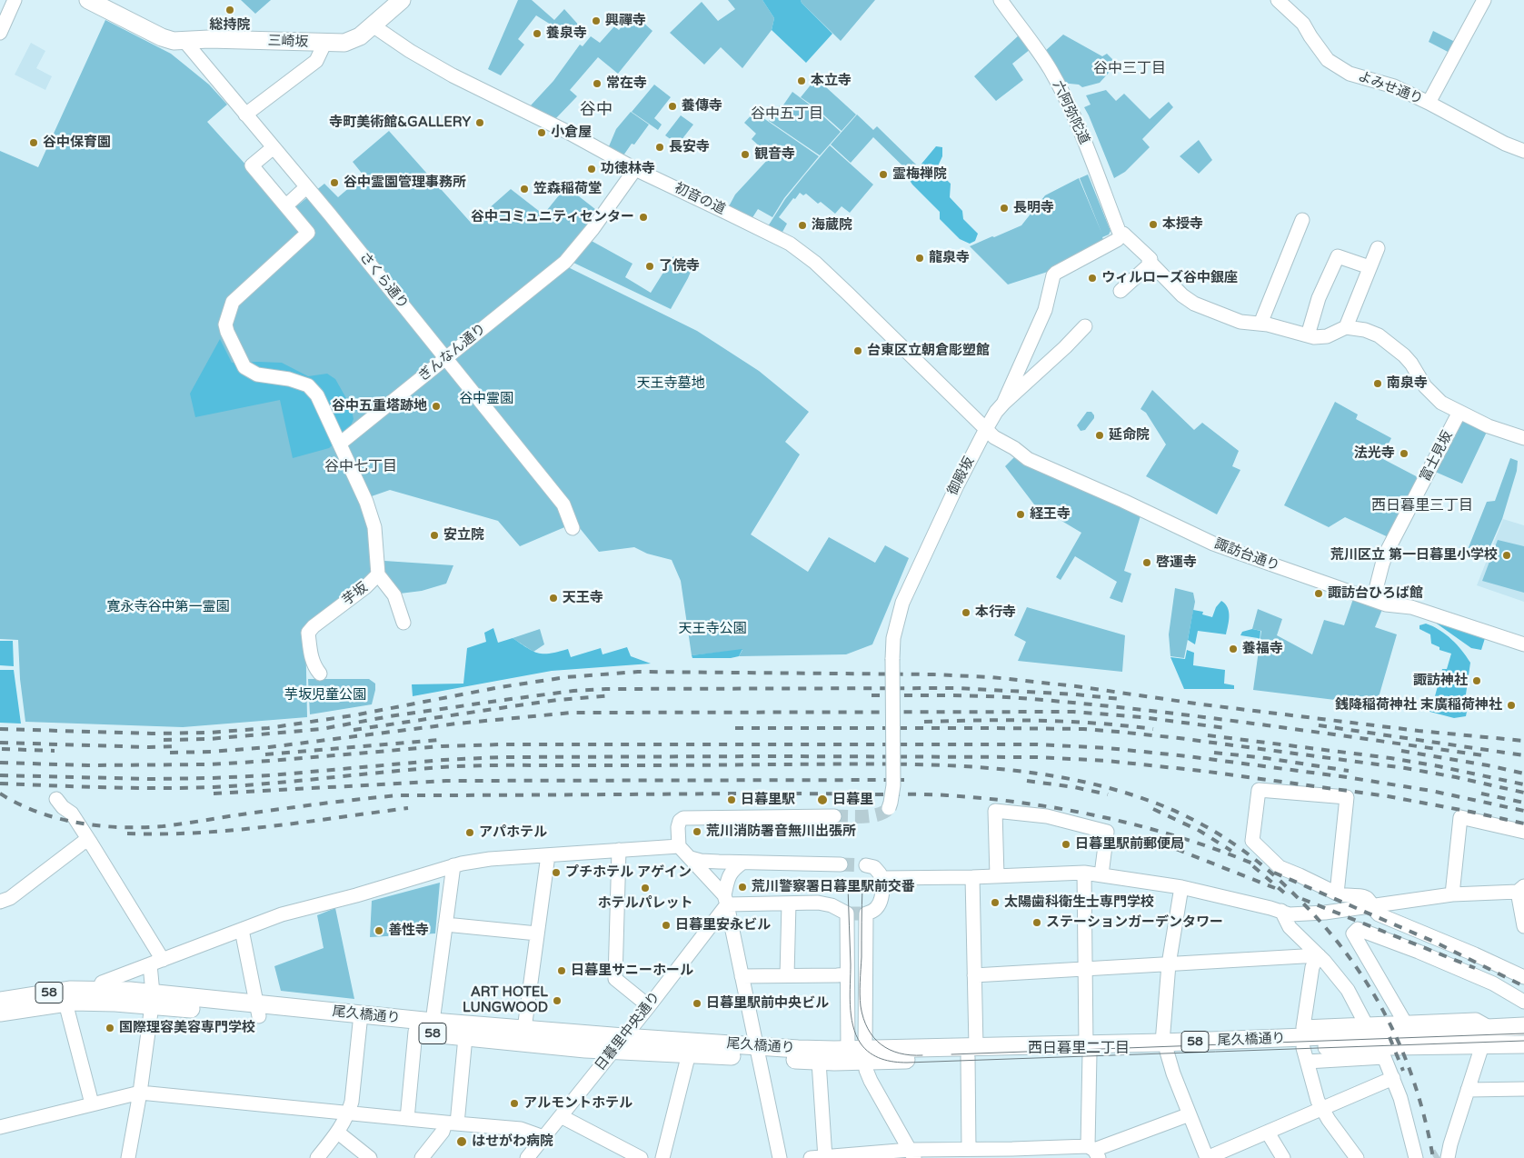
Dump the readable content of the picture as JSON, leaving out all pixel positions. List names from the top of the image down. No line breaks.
{"streets":{"main road":["三崎坂","58","尾久橋通り"],"street":["よみせ通り","六阿弥陀道","初音の道","さくら通り","ぎんなん通り","富士見坂","御殿坂","諏訪台通り","芋坂","日暮里中央通り"]},"crossings":[["三崎坂","初音の道"],["三崎坂","さくら通り"],["初音の道","ぎんなん通り"],["初音の道","御殿坂"],["初音の道","諏訪台通り"],["さくら通り","ぎんなん通り"],["ぎんなん通り","芋坂"],["富士見坂","諏訪台通り"],["御殿坂","諏訪台通り"],["尾久橋通り","日暮里中央通り"]],"districts":["谷中三丁目","谷中","谷中五丁目","谷中七丁目","西日暮里三丁目","西日暮里二丁目"],"parks":["天王寺墓地","谷中霊園","寛永寺谷中第一霊園","天王寺公園","芋坂児童公園"],"places":["総持院","興禪寺","養泉寺","本立寺","常在寺","養傳寺","寺町美術館&GALLERY","小倉屋","谷中保育園","長安寺","観音寺","功徳林寺","霊梅禅院","谷中霊園管理事務所","笠森稲荷堂","長明寺","谷中コミュニティセンター","本授寺","海蔵院","龍泉寺","了俒寺","ウィルローズ谷中銀座","台東区立朝倉彫塑館","南泉寺","谷中五重塔跡地","延命院","法光寺","経王寺","安立院","荒川区立 第一日暮里小学校","啓運寺","諏訪台ひろば館","天王寺","本行寺","養福寺","諏訪神社","銭降稲荷神社 末廣稲荷神社","日暮里駅","日暮里","荒川消防署音無川出張所","アパホテル","日暮里駅前郵便局","プチホテル アゲイン","荒川警察署日暮里駅前交番","ホテルパレット","太陽歯科衛生士専門学校","ステーションガーデンタワー","日暮里安永ビル","善性寺","日暮里サニーホール","ART HOTEL LUNGWOOD","日暮里駅前中央ビル","国際理容美容専門学校","アルモントホテル","はせがわ病院"]}
